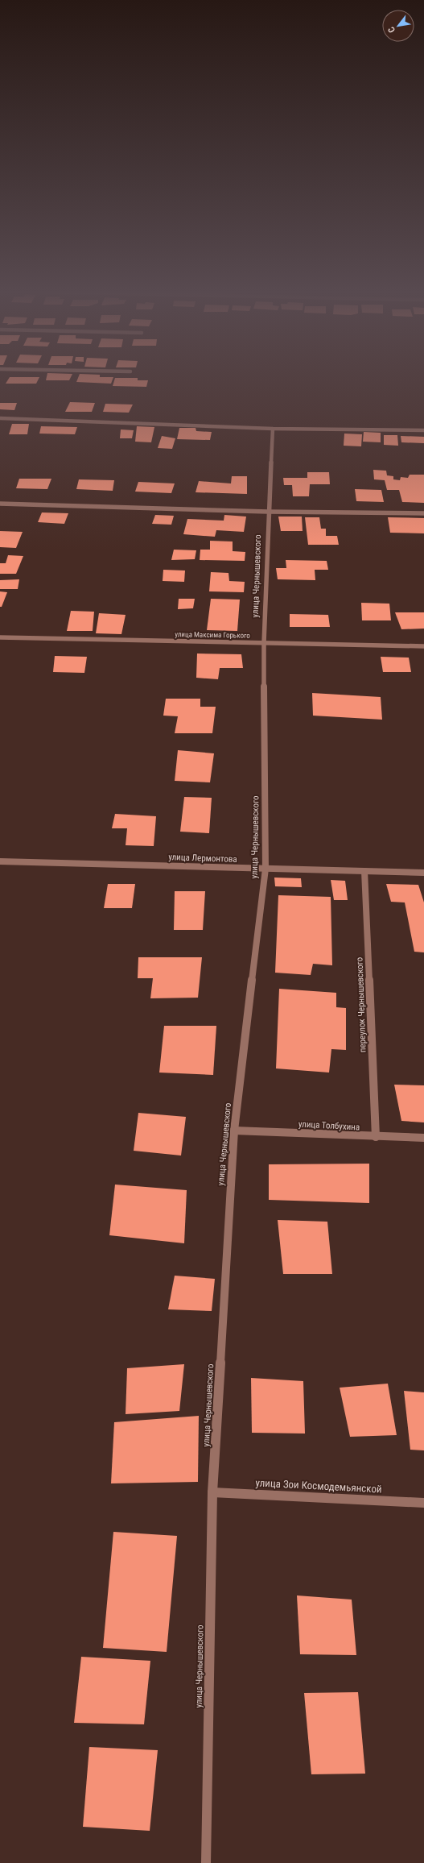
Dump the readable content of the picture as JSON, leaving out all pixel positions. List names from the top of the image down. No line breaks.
{"streets":{"street":["улица Чернышевского","улица Максима Горького","улица Лермонтова","переулок Чернышевского","улица Толбухина","улица Зои Космодемьянской"]},"crossings":[["улица Чернышевского","улица Максима Горького"],["улица Чернышевского","улица Лермонтова"],["улица Чернышевского","улица Толбухина"],["улица Чернышевского","улица Зои Космодемьянской"],["улица Лермонтова","переулок Чернышевского"],["переулок Чернышевского","улица Толбухина"]],"north":"bottom left"}
